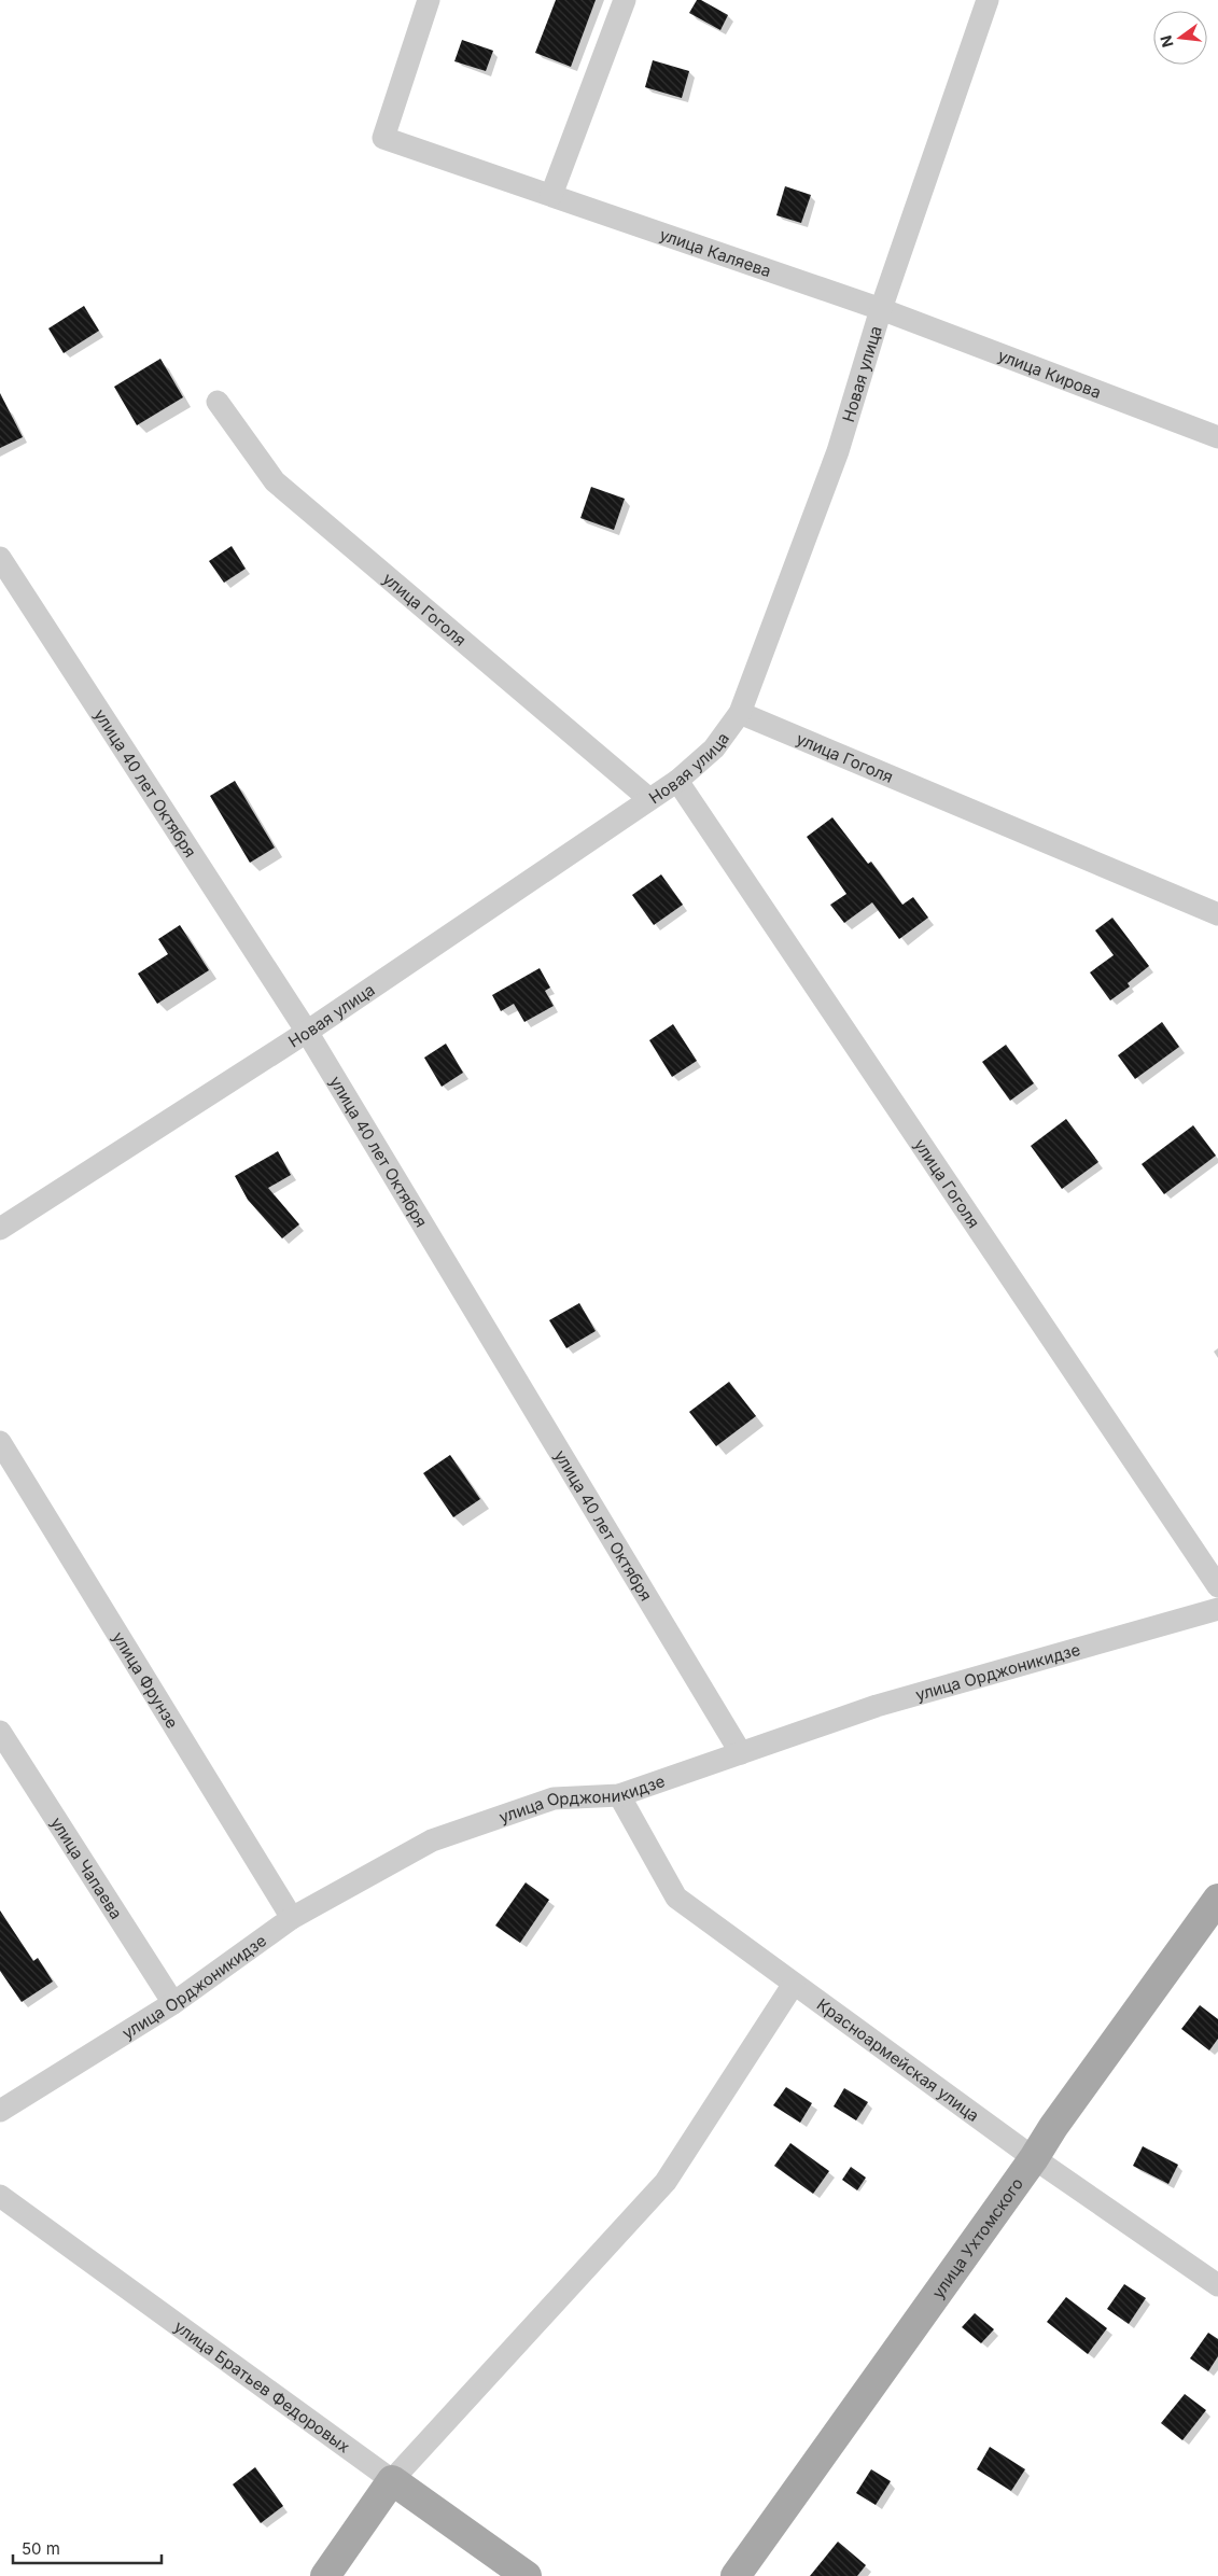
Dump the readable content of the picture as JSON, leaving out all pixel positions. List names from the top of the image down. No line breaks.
{"streets":{"main road":["улица Ухтомского","улица Братьев Федоровых"],"street":["улица Каляева","улица Кирова","Новая улица","улица Гоголя","улица 40 лет Октября","улица Орджоникидзе","улица Фрунзе","улица Чапаева","Красноармейская улица"]},"crossings":[["улица Каляева","улица Кирова"],["улица Каляева","Новая улица"],["улица Кирова","Новая улица"],["Новая улица","улица Гоголя"],["Новая улица","улица 40 лет Октября"],["улица 40 лет Октября","улица Орджоникидзе"],["улица Орджоникидзе","улица Фрунзе"],["улица Орджоникидзе","улица Чапаева"],["улица Орджоникидзе","Красноармейская улица"],["Красноармейская улица","улица Ухтомского"]],"scale_bar":"50 m","north":"left"}
